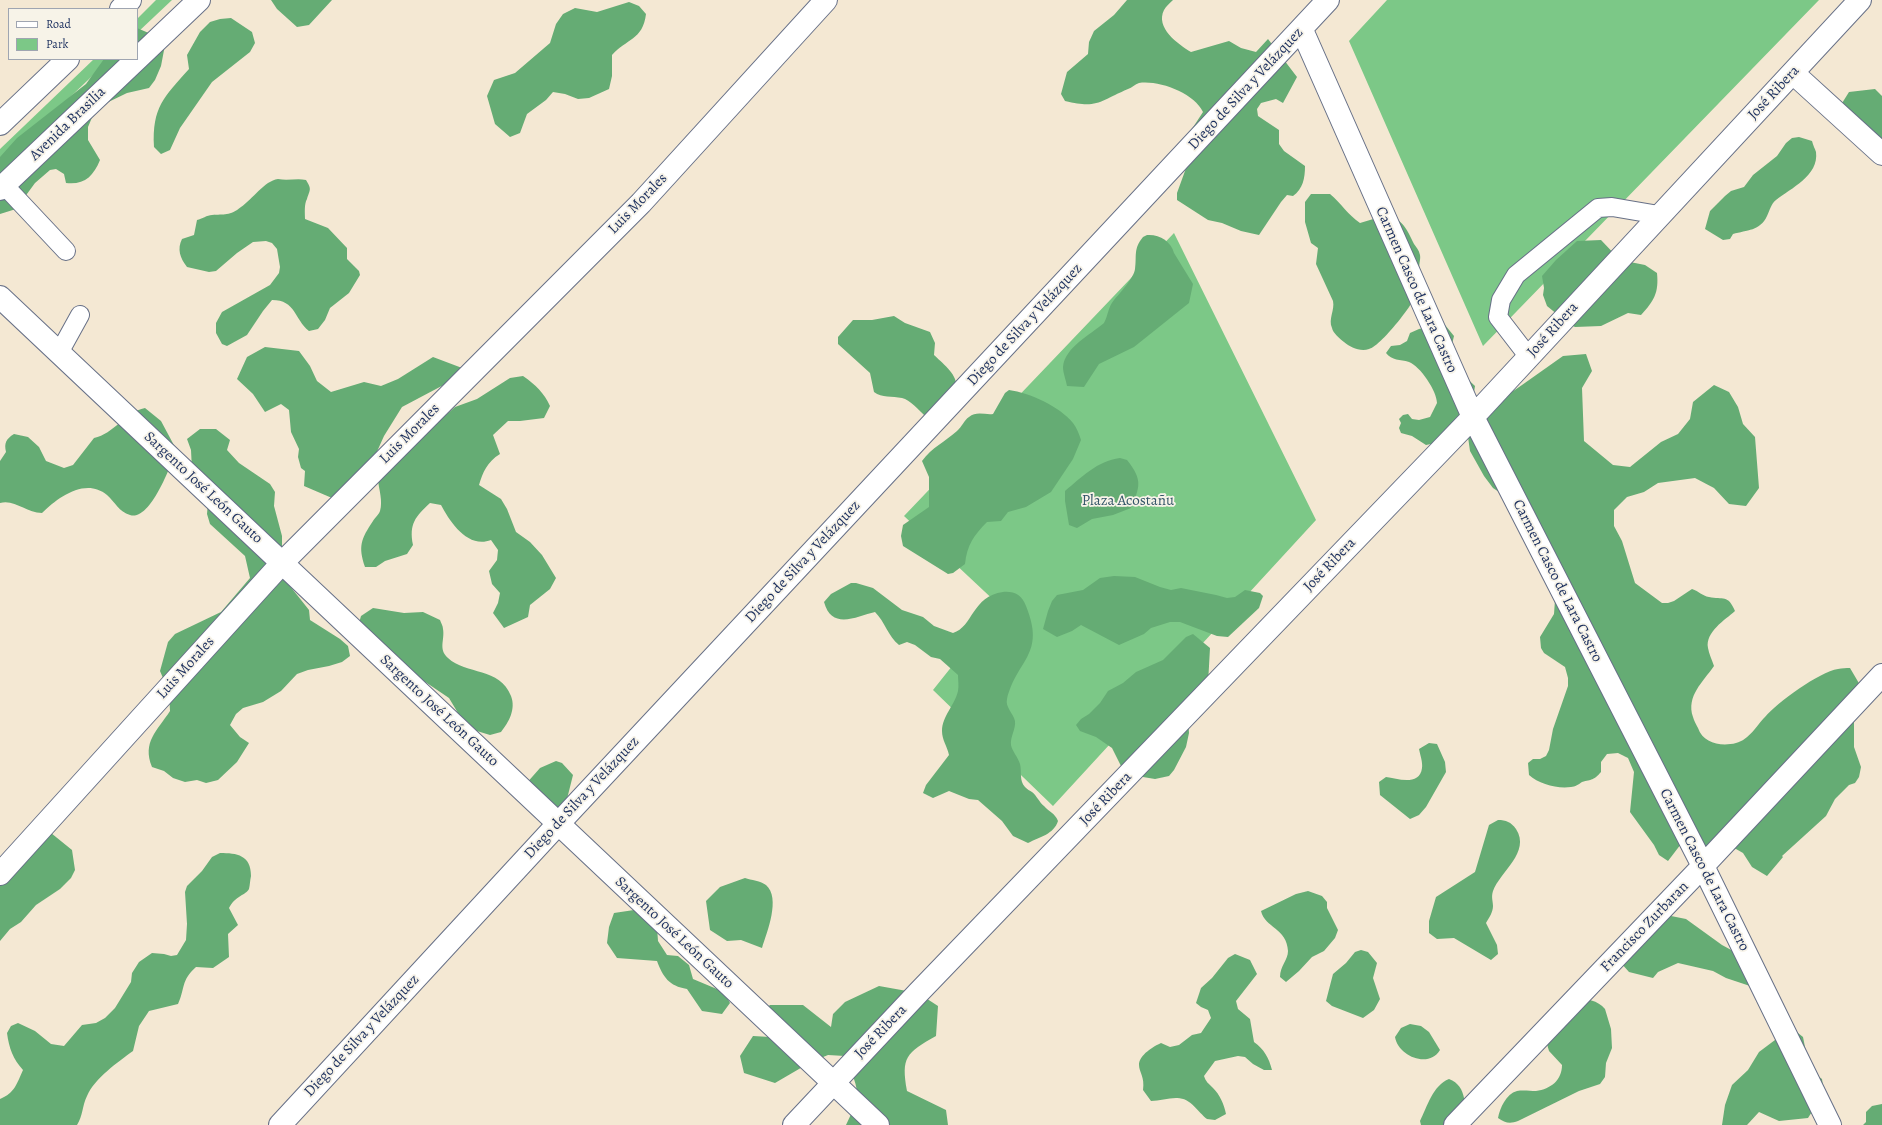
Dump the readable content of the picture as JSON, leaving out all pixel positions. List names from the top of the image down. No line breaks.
{"streets":{"street":["Diego de Silva y Velázquez","José Ribera","Avenida Brasilia","Luis Morales","Carmen Casco de Lara Castro","Sargento José León Gauto","Francisco Zurbaran"]},"crossings":[["Diego de Silva y Velázquez","Carmen Casco de Lara Castro"],["Diego de Silva y Velázquez","Sargento José León Gauto"],["José Ribera","Carmen Casco de Lara Castro"],["José Ribera","Sargento José León Gauto"],["Luis Morales","Sargento José León Gauto"],["Carmen Casco de Lara Castro","Francisco Zurbaran"]],"parks":["Plaza Acostañu"],"legend":["Road","Park"]}
